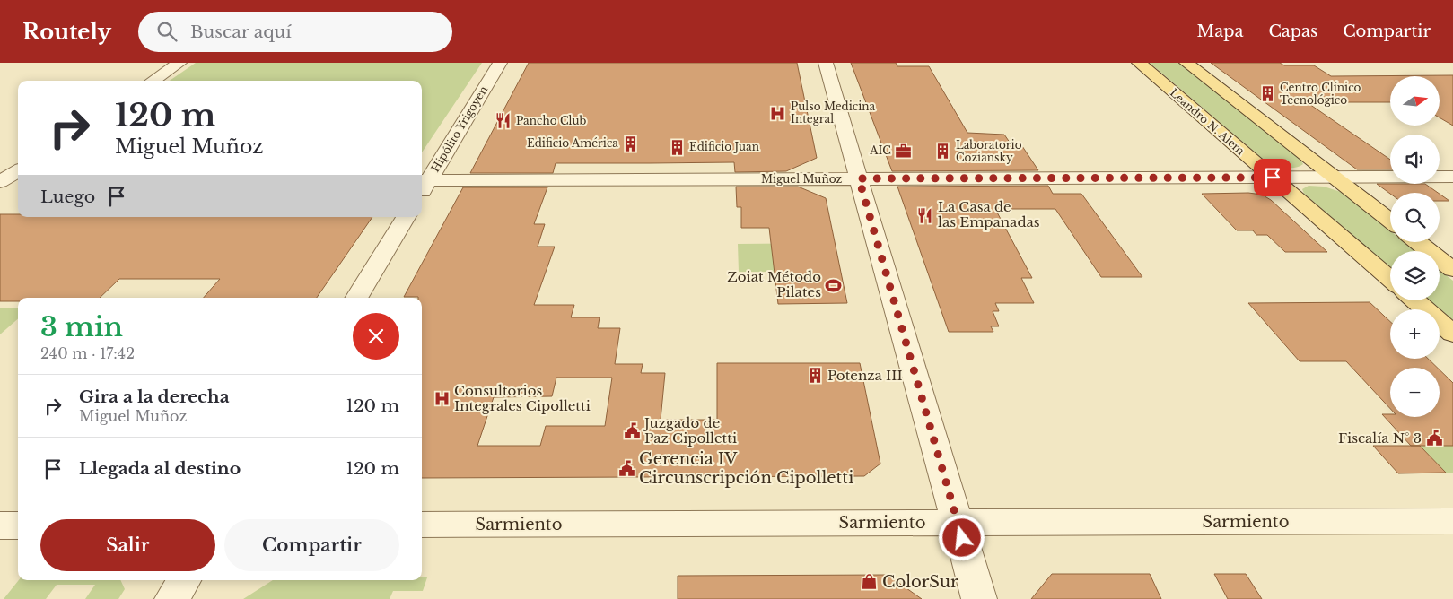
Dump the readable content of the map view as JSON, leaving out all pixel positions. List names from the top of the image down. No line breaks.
{"streets":{"main road":["Leandro N. Alem"],"street":["Hipólito Yrigoyen","Miguel Muñoz","Sarmiento"]},"crossings":[["Leandro N. Alem","Miguel Muñoz"],["Hipólito Yrigoyen","Miguel Muñoz"]],"places":{"building":["Centro Clínico Tecnológico","Edificio América","Edificio Juan","Laboratorio Coziansky","Potenza III"],"hospital":["Pulso Medicina Integral","Consultorios Integrales Cipolletti"],"restaurant":["Pancho Club","La Casa de las Empanadas"],"office":["AIC"],"sports":["Zoiat Método Pilates"],"public building":["Juzgado de Paz Cipolletti","Fiscalía N° 3","Gerencia IV Circunscripción Cipolletti"],"shop":["ColorSur"]},"north":"right","page":{"header":"Routely","search":"Buscar aquí","nav":["Mapa","Capas","Compartir"],"map_buttons":["+","−"],"turn":["120 m","Miguel Muñoz"],"then":"Luego","heading":["3 min","240 m · 17:42"],"list":[{"name":"Gira a la derecha","note":"Miguel Muñoz","value":"120 m"},{"name":"Llegada al destino","value":"120 m"}],"buttons":["Salir","Compartir"]}}
